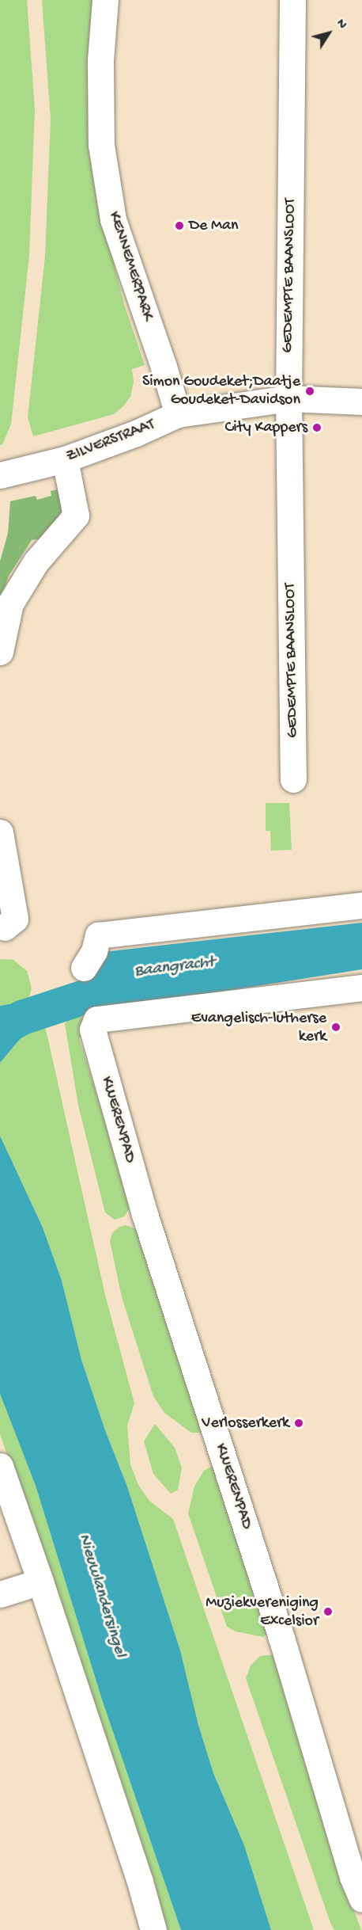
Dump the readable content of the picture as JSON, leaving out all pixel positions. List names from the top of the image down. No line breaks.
{"streets":{"street":["KENNEMERPARK","GEDEMPTE BAANSLOOT","ZILVERSTRAAT","KWERENPAD"]},"crossings":[["KENNEMERPARK","ZILVERSTRAAT"],["GEDEMPTE BAANSLOOT","ZILVERSTRAAT"]],"water":["Baangracht","Nieuwlandersingel"],"places":["De Man","Simon Goudeket;Daatje Goudeket-Davidson","City Kappers","Evangelisch-lutherse kerk","Verlosserkerk","Muziekvereniging Excelsior"],"north":"top right"}
